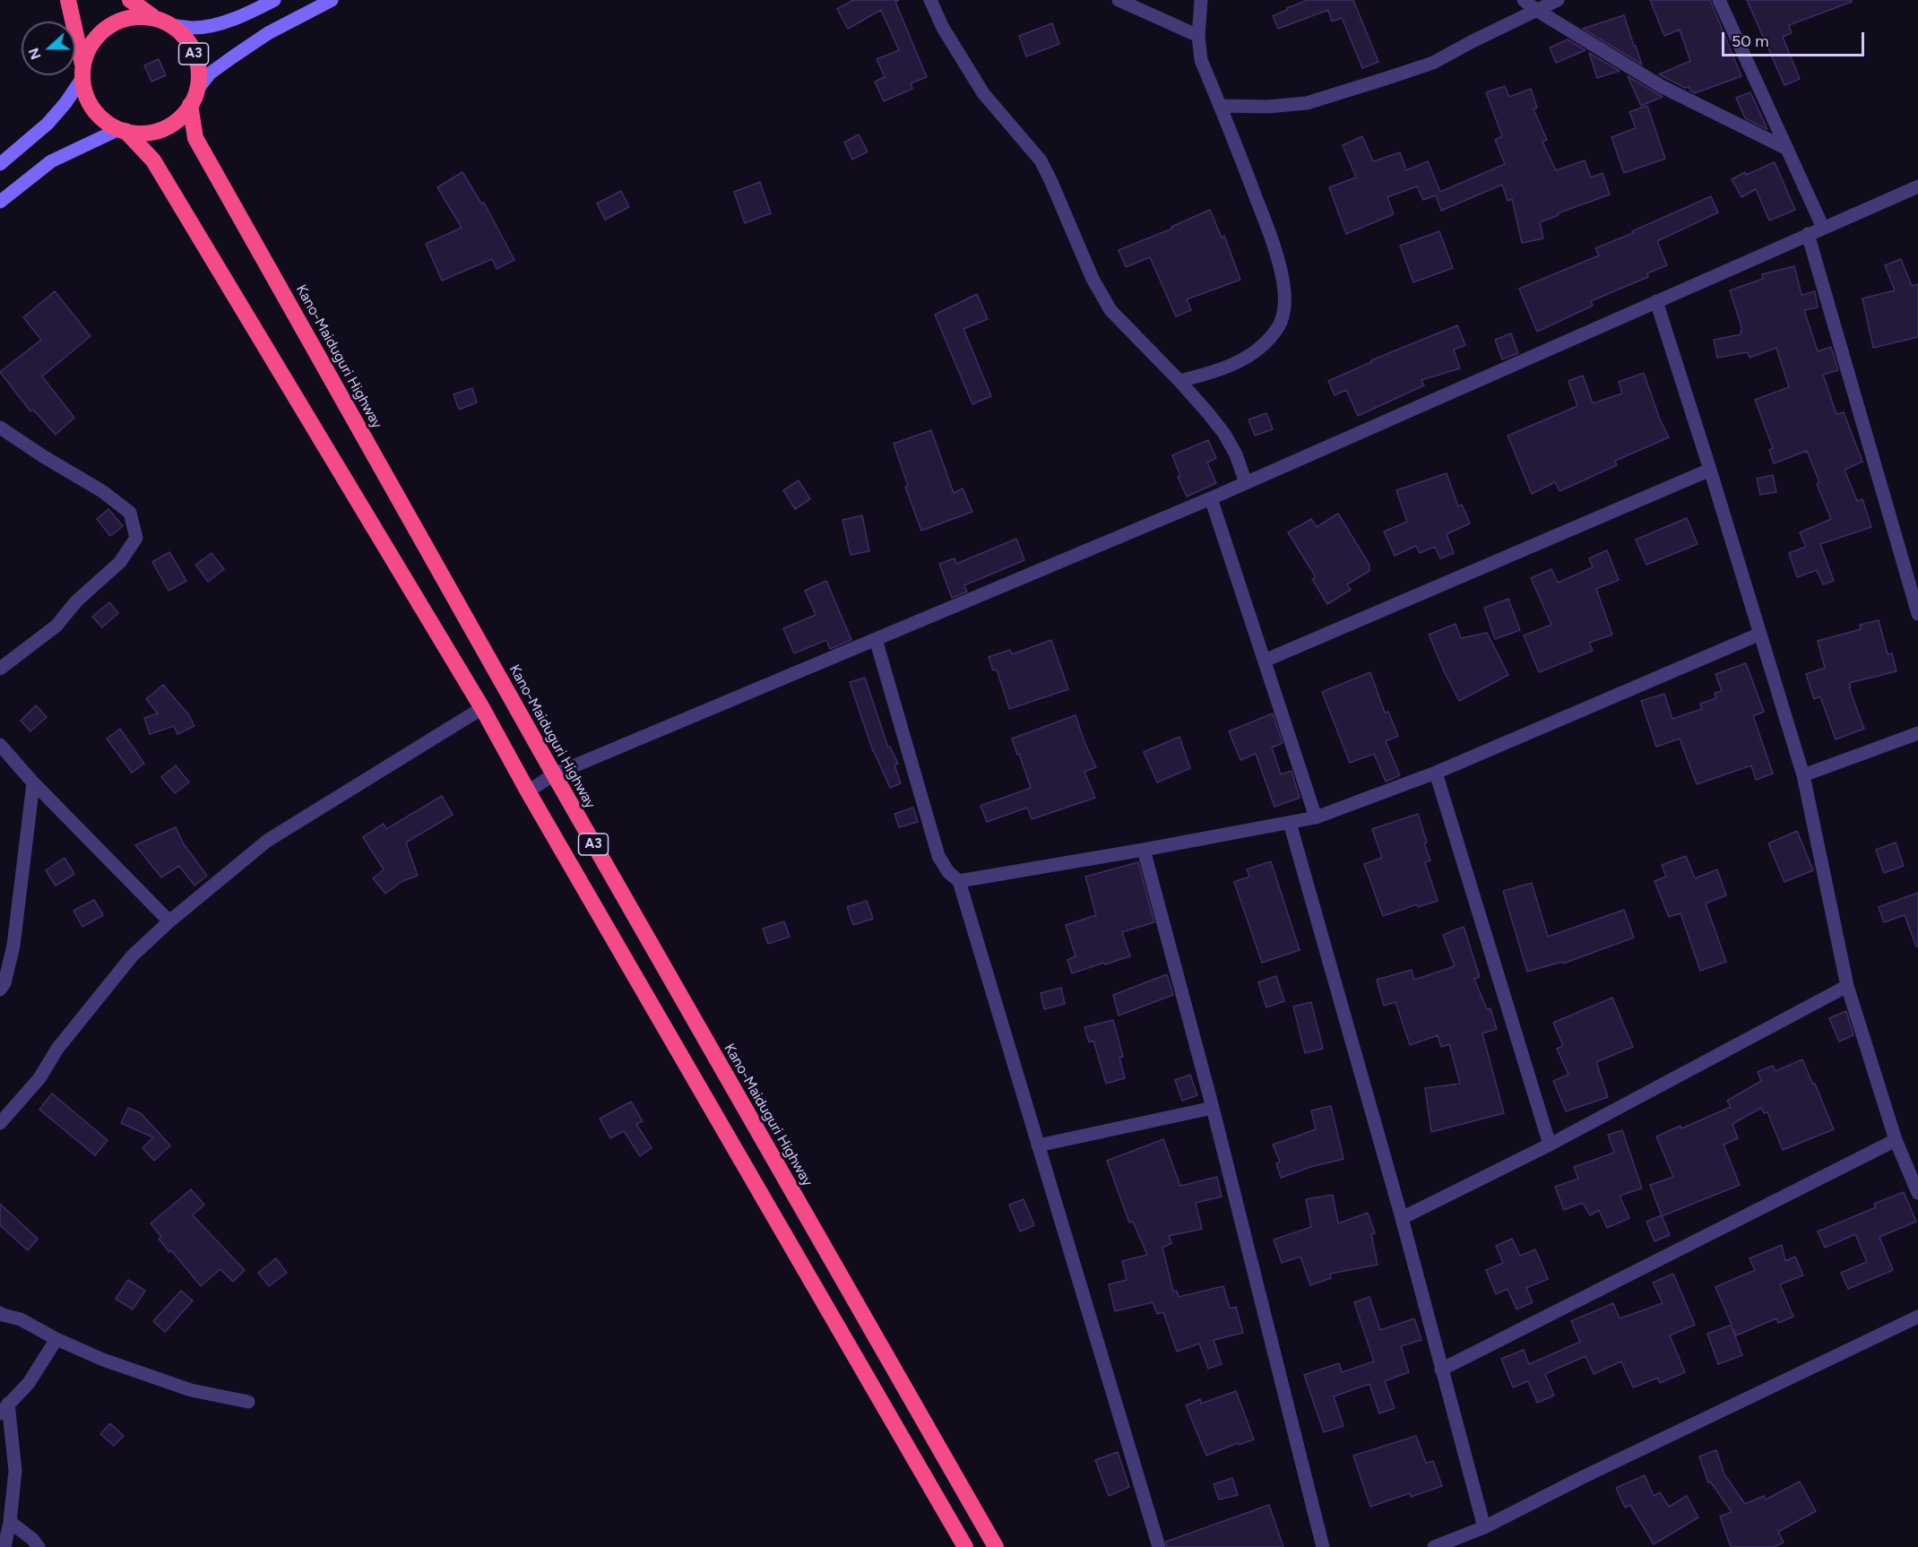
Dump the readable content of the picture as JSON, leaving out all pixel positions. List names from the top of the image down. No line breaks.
{"streets":{"highway":["A3","Kano-Maiduguri Highway"]},"crossings":[["A3","Kano-Maiduguri Highway"]],"scale_bar":"50 m","north":"left"}
